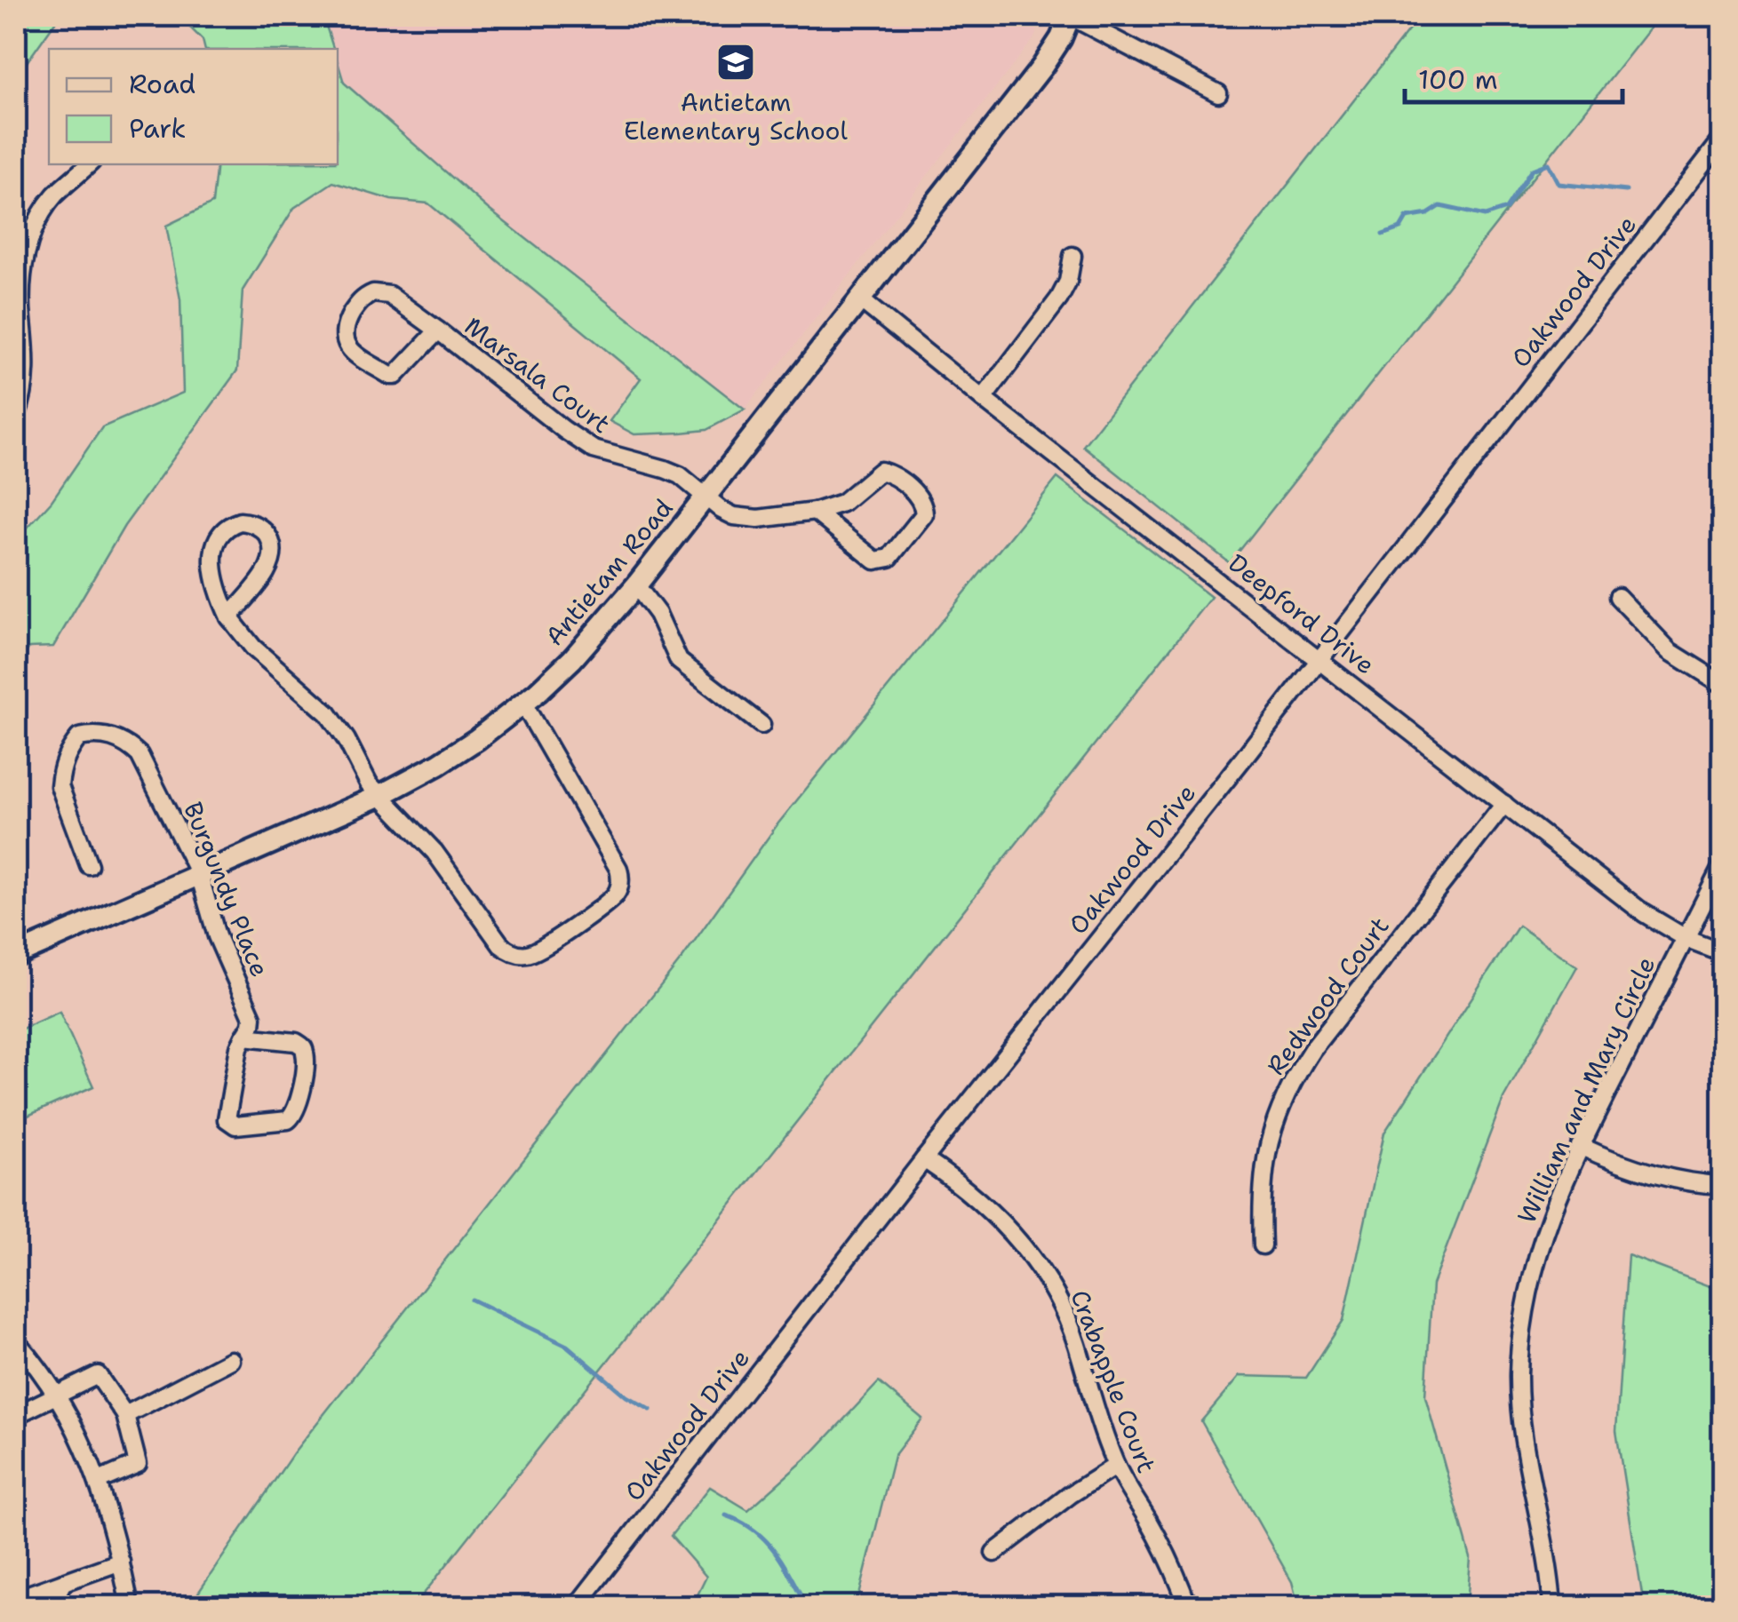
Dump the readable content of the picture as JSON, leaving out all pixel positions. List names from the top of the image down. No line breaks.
{"streets":{"street":["Oakwood Drive","Marsala Court","Antietam Road","Deepford Drive","Burgundy Place","Redwood Court","William and Mary Circle","Crabapple Court"]},"crossings":[["Oakwood Drive","Deepford Drive"],["Oakwood Drive","Crabapple Court"],["Marsala Court","Antietam Road"],["Antietam Road","Deepford Drive"],["Antietam Road","Burgundy Place"],["Deepford Drive","Redwood Court"],["Deepford Drive","William and Mary Circle"]],"places":{"school or university":["Antietam Elementary School"]},"legend":["Road","Park"],"scale_bar":"100 m"}
